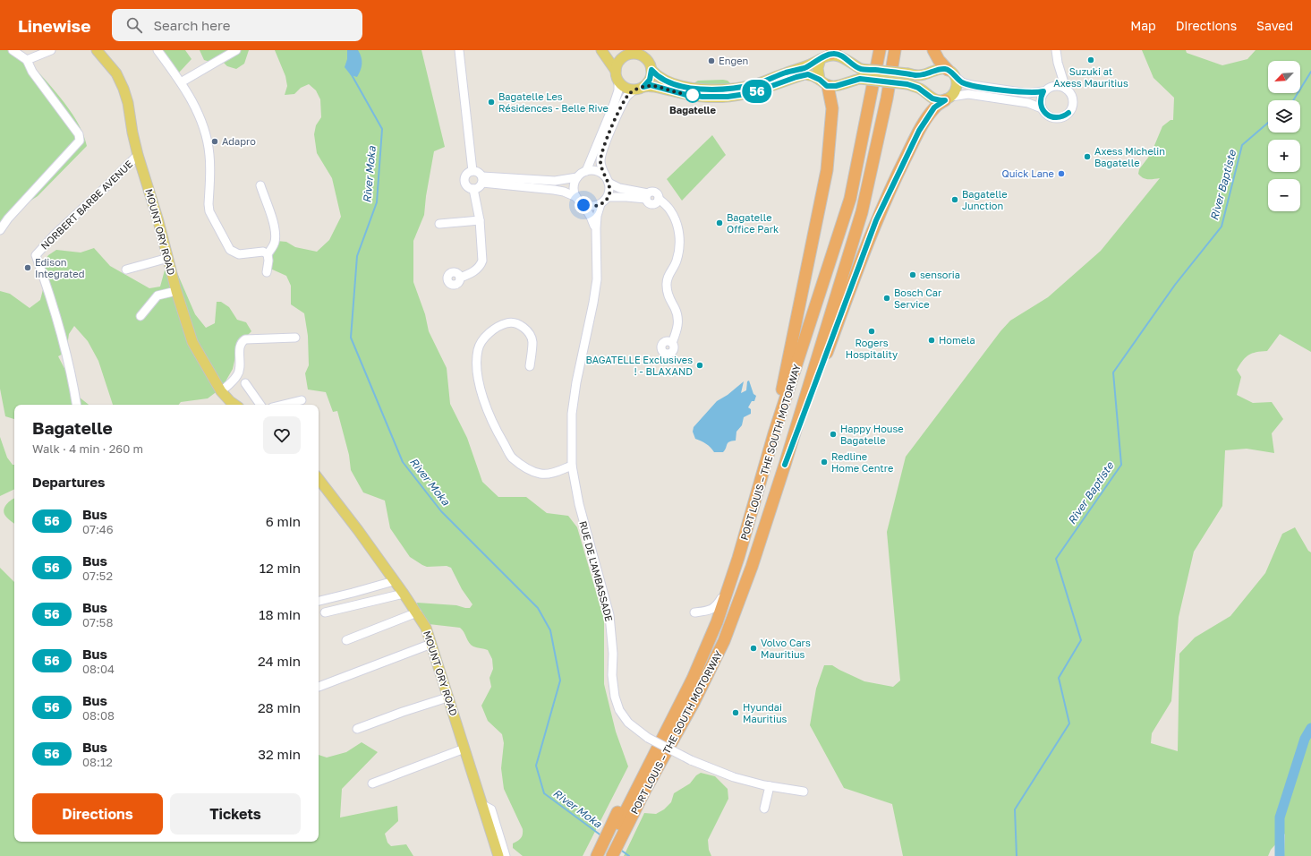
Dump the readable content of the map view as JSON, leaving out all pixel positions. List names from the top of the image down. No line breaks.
{"streets":{"highway":["PORT LOUIS – THE SOUTH MOTORWAY"],"main road":["MOUNT ORY ROAD"],"street":["NORBERT BARBE AVENUE","RUE DE L'AMBASSADE"]},"crossings":[["NORBERT BARBE AVENUE","MOUNT ORY ROAD"]],"water":["River Moka","River Baptiste"],"places":["Suzuki at Axess Mauritius","Engen","Bagatelle","Bagatelle Les Résidences - Belle Rive","Adapro","Axess Michelin Bagatelle","Quick Lane","Bagatelle Junction","Bagatelle Office Park","Edison Integrated","sensoria","Bosch Car Service","Rogers Hospitality","Homela","BAGATELLE Exclusives ! - BLAXAND","Happy House Bagatelle","Redline Home Centre","Volvo Cars Mauritius","Hyundai Mauritius"],"lines":["bus line 56"],"north":"bottom left","page":{"header":"Linewise","search":"Search here","nav":["Map","Directions","Saved"],"on_map":"56","map_buttons":["+","−"],"heading":[["Bagatelle","Walk · 4 min · 260 m"],"Departures"],"list":[{"mark":"56","name":"Bus","note":"07:46","value":"6 min"},{"mark":"56","name":"Bus","note":"07:52","value":"12 min"},{"mark":"56","name":"Bus","note":"07:58","value":"18 min"},{"mark":"56","name":"Bus","note":"08:04","value":"24 min"},{"mark":"56","name":"Bus","note":"08:08","value":"28 min"},{"mark":"56","name":"Bus","note":"08:12","value":"32 min"}],"buttons":["Directions","Tickets"]}}
